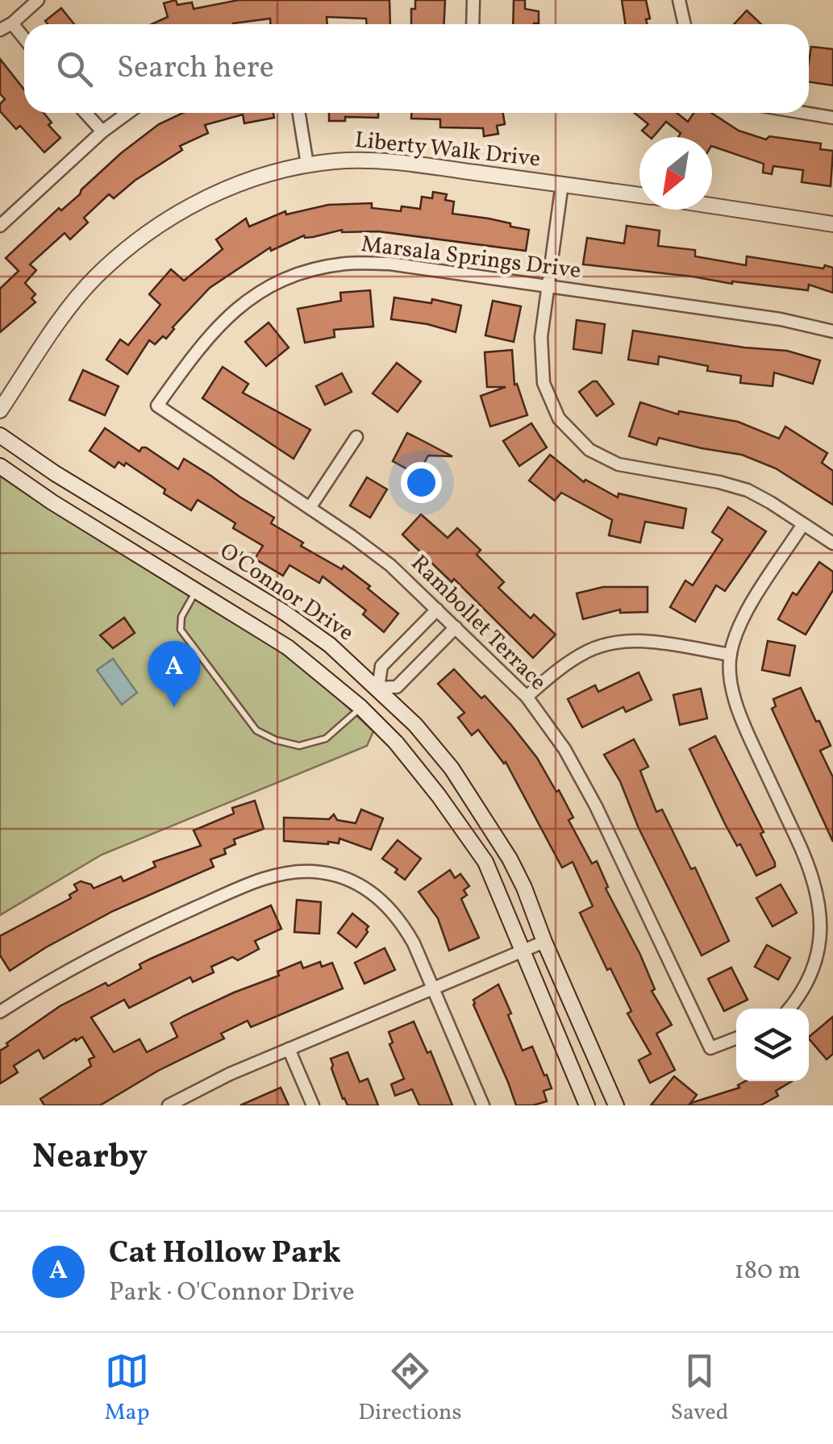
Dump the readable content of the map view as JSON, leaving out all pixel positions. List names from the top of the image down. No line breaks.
{"streets":{"main road":["Liberty Walk Drive","O'Connor Drive"],"street":["Marsala Springs Drive","Rambollet Terrace"]},"crossings":[["Marsala Springs Drive","Rambollet Terrace"]],"north":"bottom left","page":{"search":"Search here","pins":"A","heading":"Nearby","list":[{"mark":"A","name":"Cat Hollow Park","note":"Park · O'Connor Drive","value":"180 m"}],"nav":["Map","Directions","Saved"]}}
